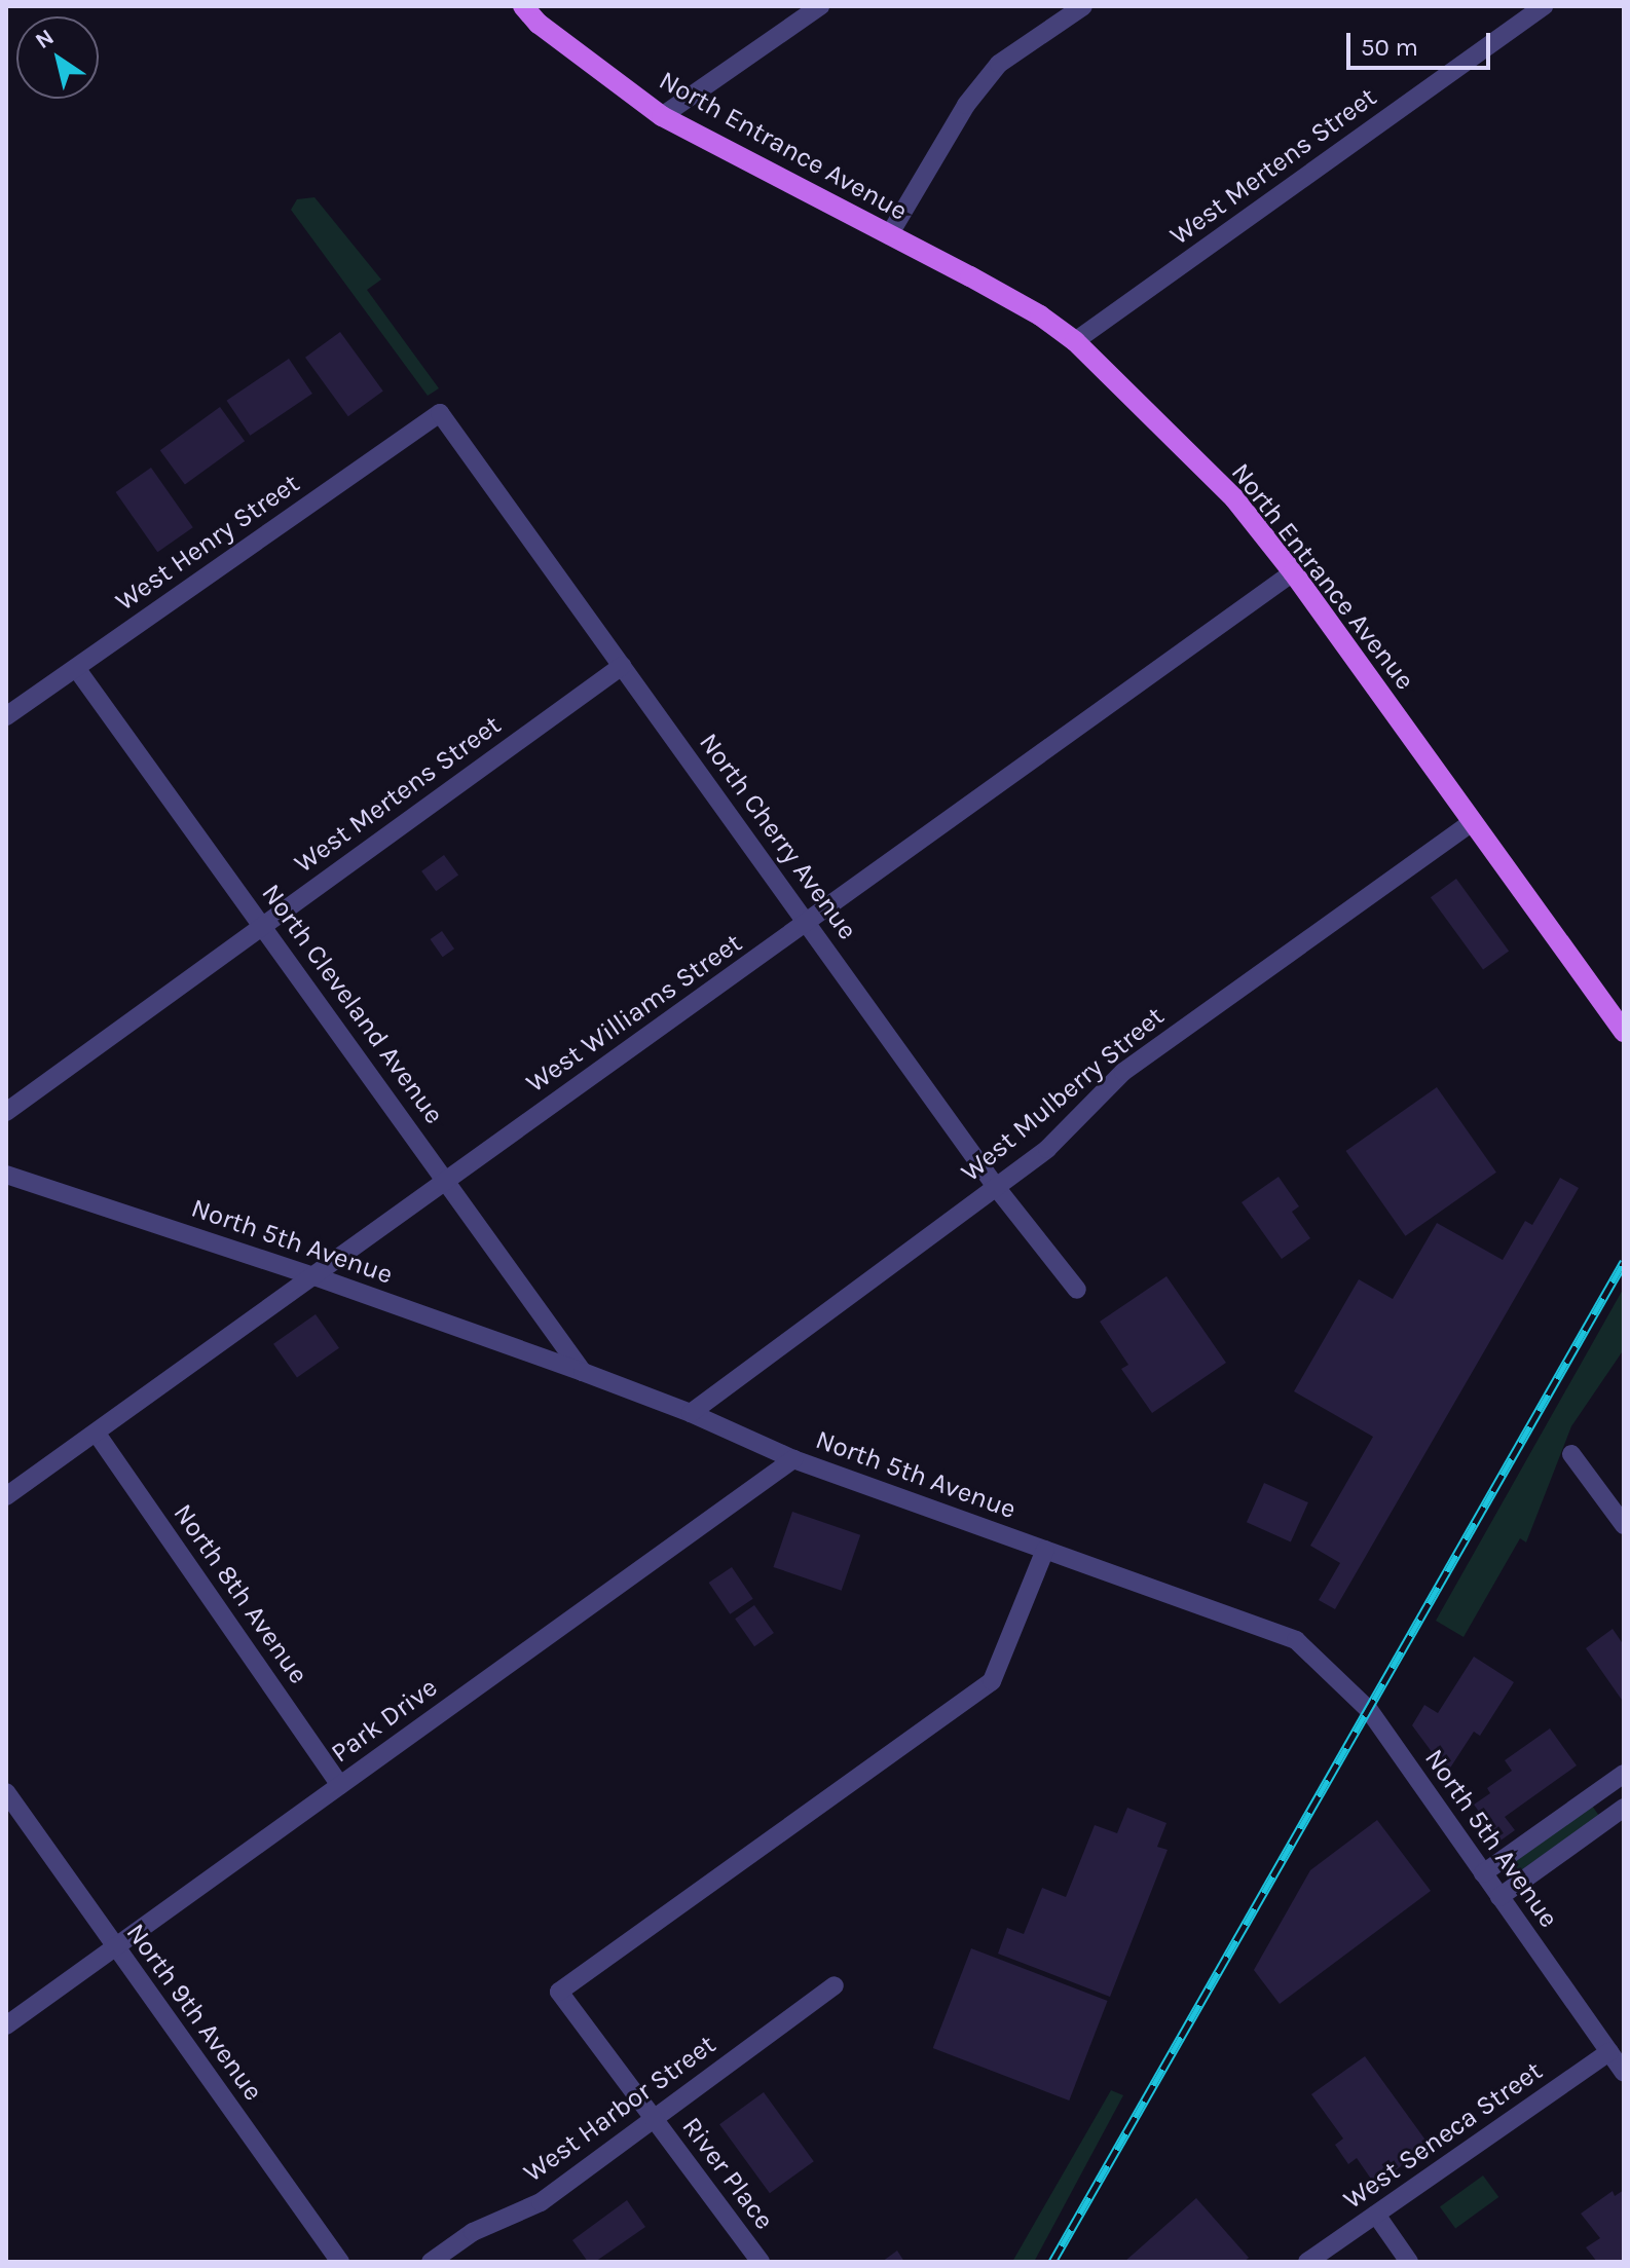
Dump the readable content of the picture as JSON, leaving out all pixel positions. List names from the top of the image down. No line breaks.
{"streets":{"main road":["North Entrance Avenue"],"street":["West Mertens Street","West Henry Street","North Cherry Avenue","North Cleveland Avenue","West Williams Street","West Mulberry Street","North 5th Avenue","North 8th Avenue","Park Drive","North 9th Avenue","West Harbor Street","West Seneca Street","River Place"]},"crossings":[["North Entrance Avenue","West Mertens Street"],["North Entrance Avenue","West Williams Street"],["North Entrance Avenue","West Mulberry Street"],["West Mertens Street","North Cherry Avenue"],["West Mertens Street","North Cleveland Avenue"],["West Henry Street","North Cherry Avenue"],["West Henry Street","North Cleveland Avenue"],["North Cherry Avenue","West Williams Street"],["North Cherry Avenue","West Mulberry Street"],["North Cleveland Avenue","West Williams Street"],["North Cleveland Avenue","North 5th Avenue"],["West Williams Street","North 5th Avenue"],["West Williams Street","North 8th Avenue"],["West Mulberry Street","North 5th Avenue"],["North 5th Avenue","Park Drive"],["North 5th Avenue","West Seneca Street"],["North 5th Avenue","River Place"],["North 8th Avenue","Park Drive"],["Park Drive","North 9th Avenue"],["West Harbor Street","River Place"]],"scale_bar":"50 m","north":"top left"}
